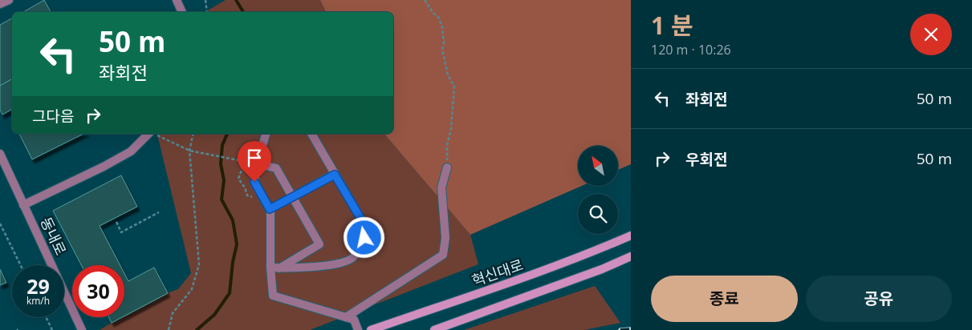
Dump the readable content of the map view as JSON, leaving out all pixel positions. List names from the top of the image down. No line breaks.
{"streets":{"main road":["혁신대로"],"street":["동내로"]},"north":"top left","page":{"heading":["1 분","120 m · 10:26"],"turn":["50 m","좌회전"],"list":[{"name":"좌회전","value":"50 m"},{"name":"우회전","value":"50 m"}],"then":"그다음","speed":"29 km/h","limit":"30","buttons":["종료","공유"]}}
